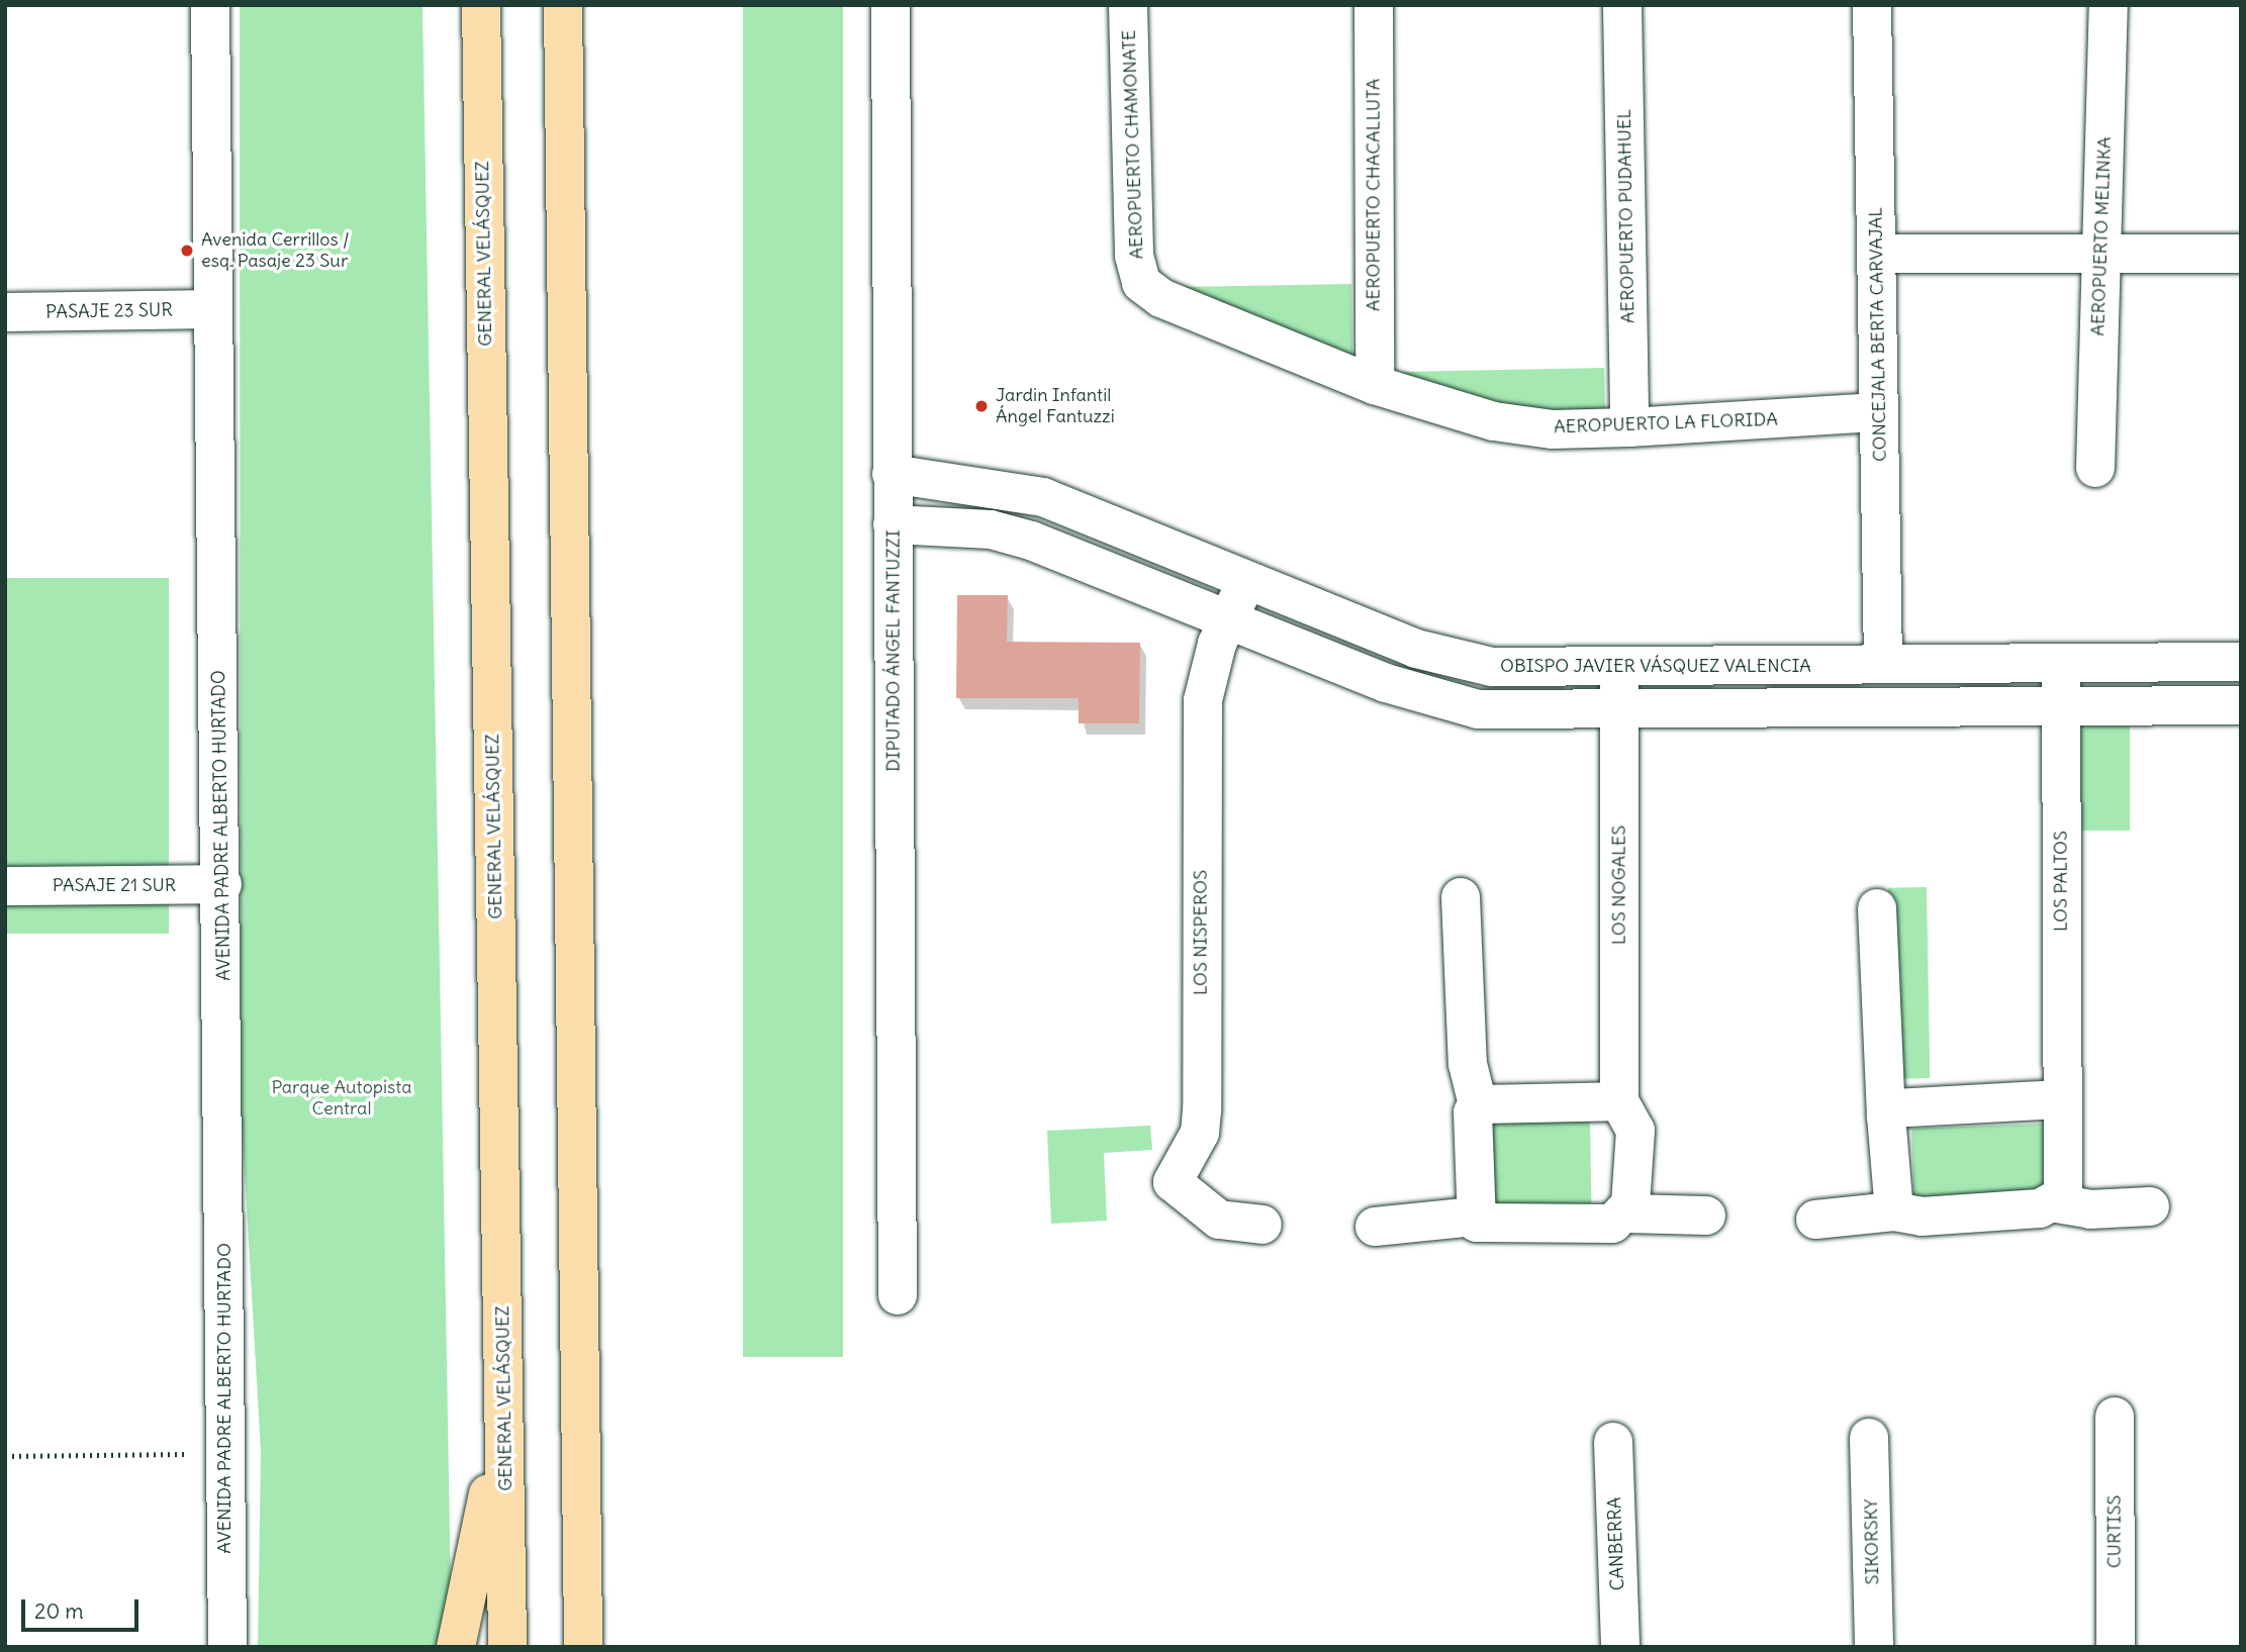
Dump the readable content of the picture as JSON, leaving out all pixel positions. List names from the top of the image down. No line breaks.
{"streets":{"highway":["GENERAL VELÁSQUEZ"],"street":["AEROPUERTO CHAMONATE","AEROPUERTO CHACALLUTA","AEROPUERTO PUDAHUEL","AEROPUERTO MELINKA","PASAJE 23 SUR","CONCEJALA BERTA CARVAJAL","AEROPUERTO LA FLORIDA","DIPUTADO ÁNGEL FANTUZZI","OBISPO JAVIER VÁSQUEZ VALENCIA","AVENIDA PADRE ALBERTO HURTADO","LOS PALTOS","PASAJE 21 SUR","LOS NOGALES","LOS NISPEROS","CURTISS","SIKORSKY","CANBERRA"]},"crossings":[["AEROPUERTO CHAMONATE","AEROPUERTO LA FLORIDA"],["AEROPUERTO CHACALLUTA","AEROPUERTO LA FLORIDA"],["AEROPUERTO PUDAHUEL","AEROPUERTO LA FLORIDA"],["PASAJE 23 SUR","AVENIDA PADRE ALBERTO HURTADO"],["CONCEJALA BERTA CARVAJAL","AEROPUERTO LA FLORIDA"],["CONCEJALA BERTA CARVAJAL","OBISPO JAVIER VÁSQUEZ VALENCIA"],["DIPUTADO ÁNGEL FANTUZZI","OBISPO JAVIER VÁSQUEZ VALENCIA"],["OBISPO JAVIER VÁSQUEZ VALENCIA","LOS PALTOS"],["OBISPO JAVIER VÁSQUEZ VALENCIA","LOS NOGALES"],["OBISPO JAVIER VÁSQUEZ VALENCIA","LOS NISPEROS"],["AVENIDA PADRE ALBERTO HURTADO","PASAJE 21 SUR"]],"parks":["Parque Autopista Central"],"places":["Avenida Cerrillos / esq. Pasaje 23 Sur","Jardin Infantil Ángel Fantuzzi"],"scale_bar":"20 m"}
